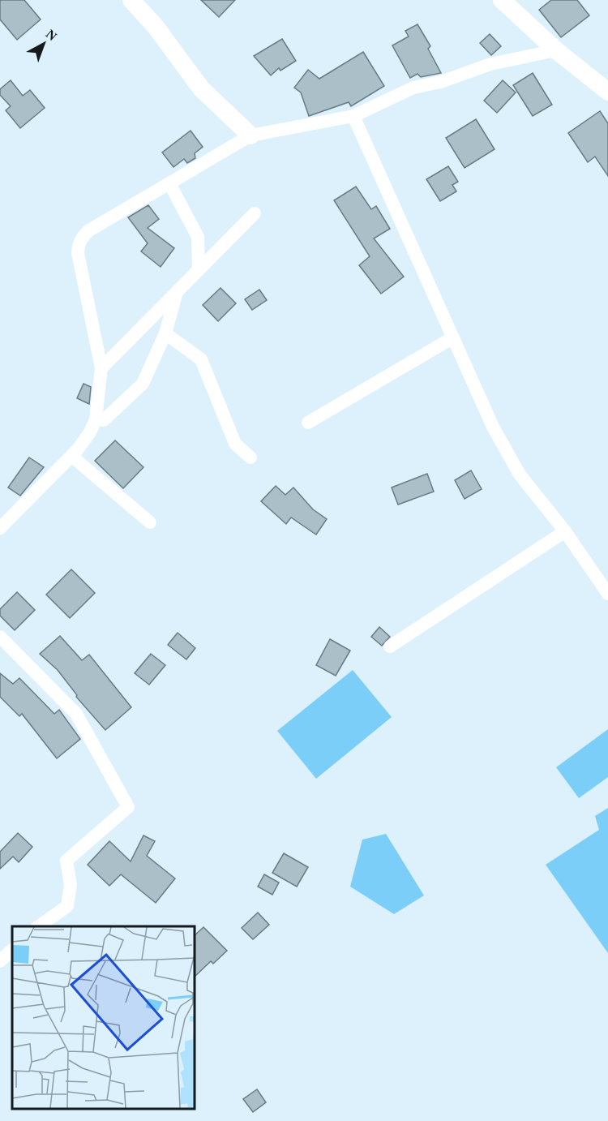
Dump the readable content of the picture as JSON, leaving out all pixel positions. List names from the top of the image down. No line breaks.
{"north":"top right"}
